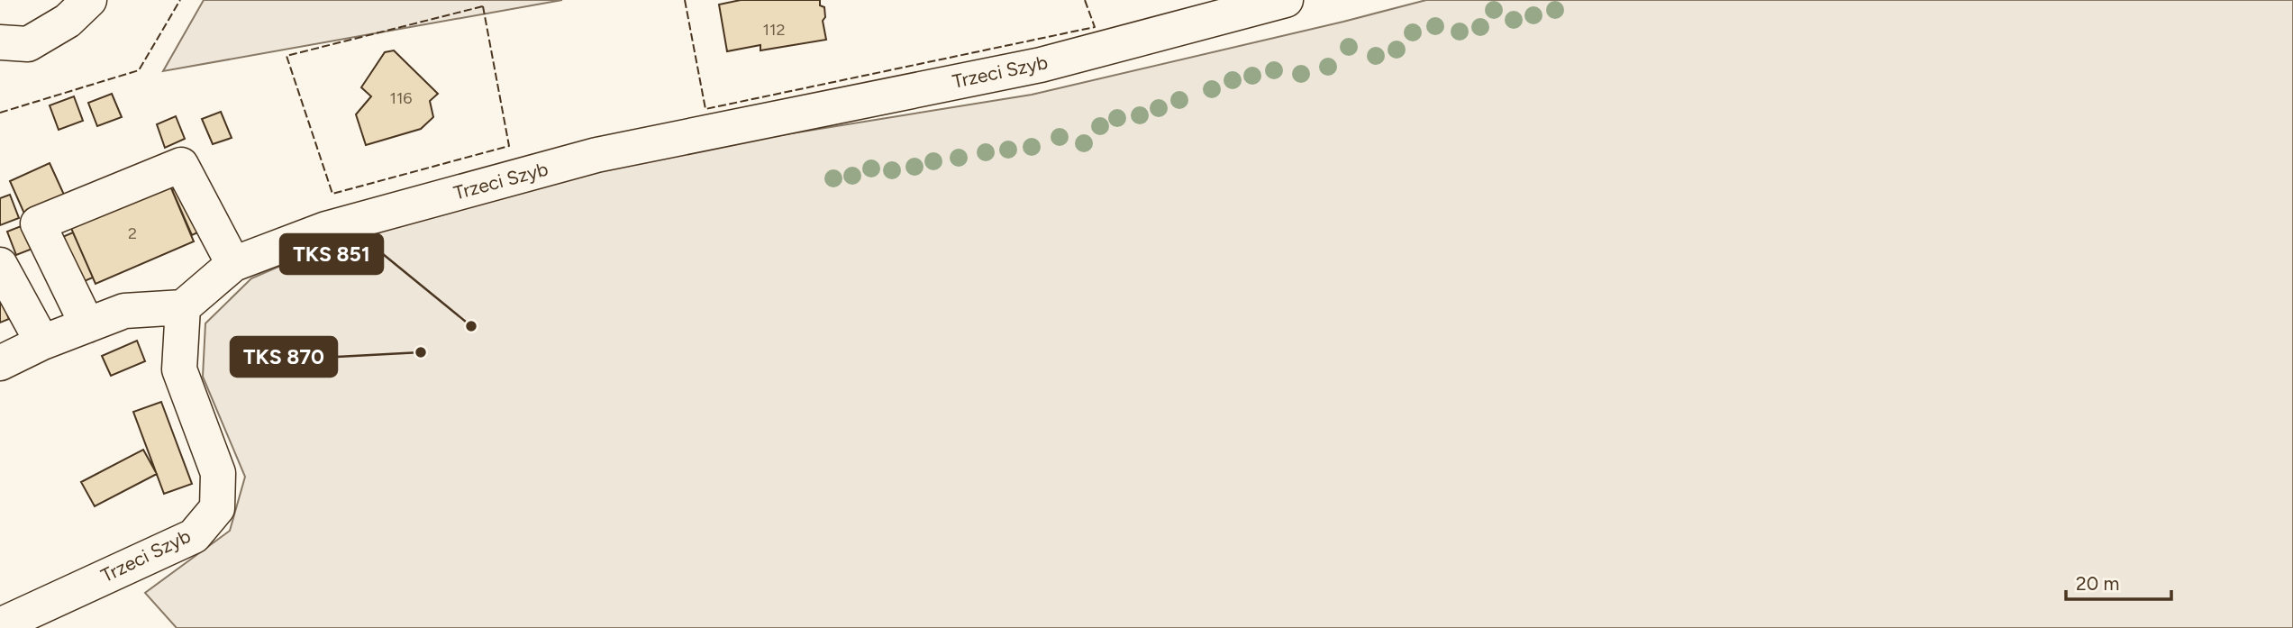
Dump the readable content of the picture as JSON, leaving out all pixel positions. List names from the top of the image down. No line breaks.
{"streets":{"street":["Trzeci Szyb"]},"places":["TKS 851","TKS 870"],"house_numbers":["112","116","2"],"scale_bar":"20 m"}
